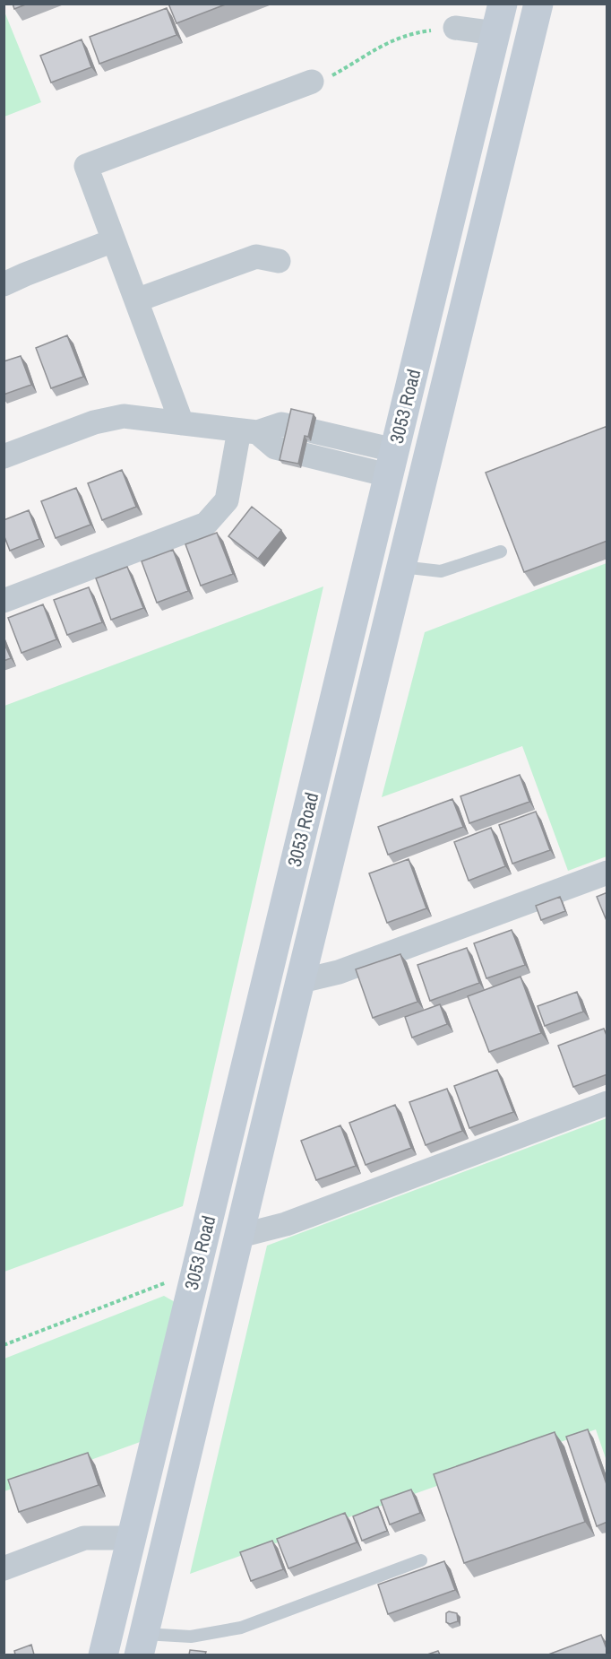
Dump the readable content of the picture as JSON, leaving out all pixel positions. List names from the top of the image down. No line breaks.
{"streets":{"main road":["3053 Road"]}}
